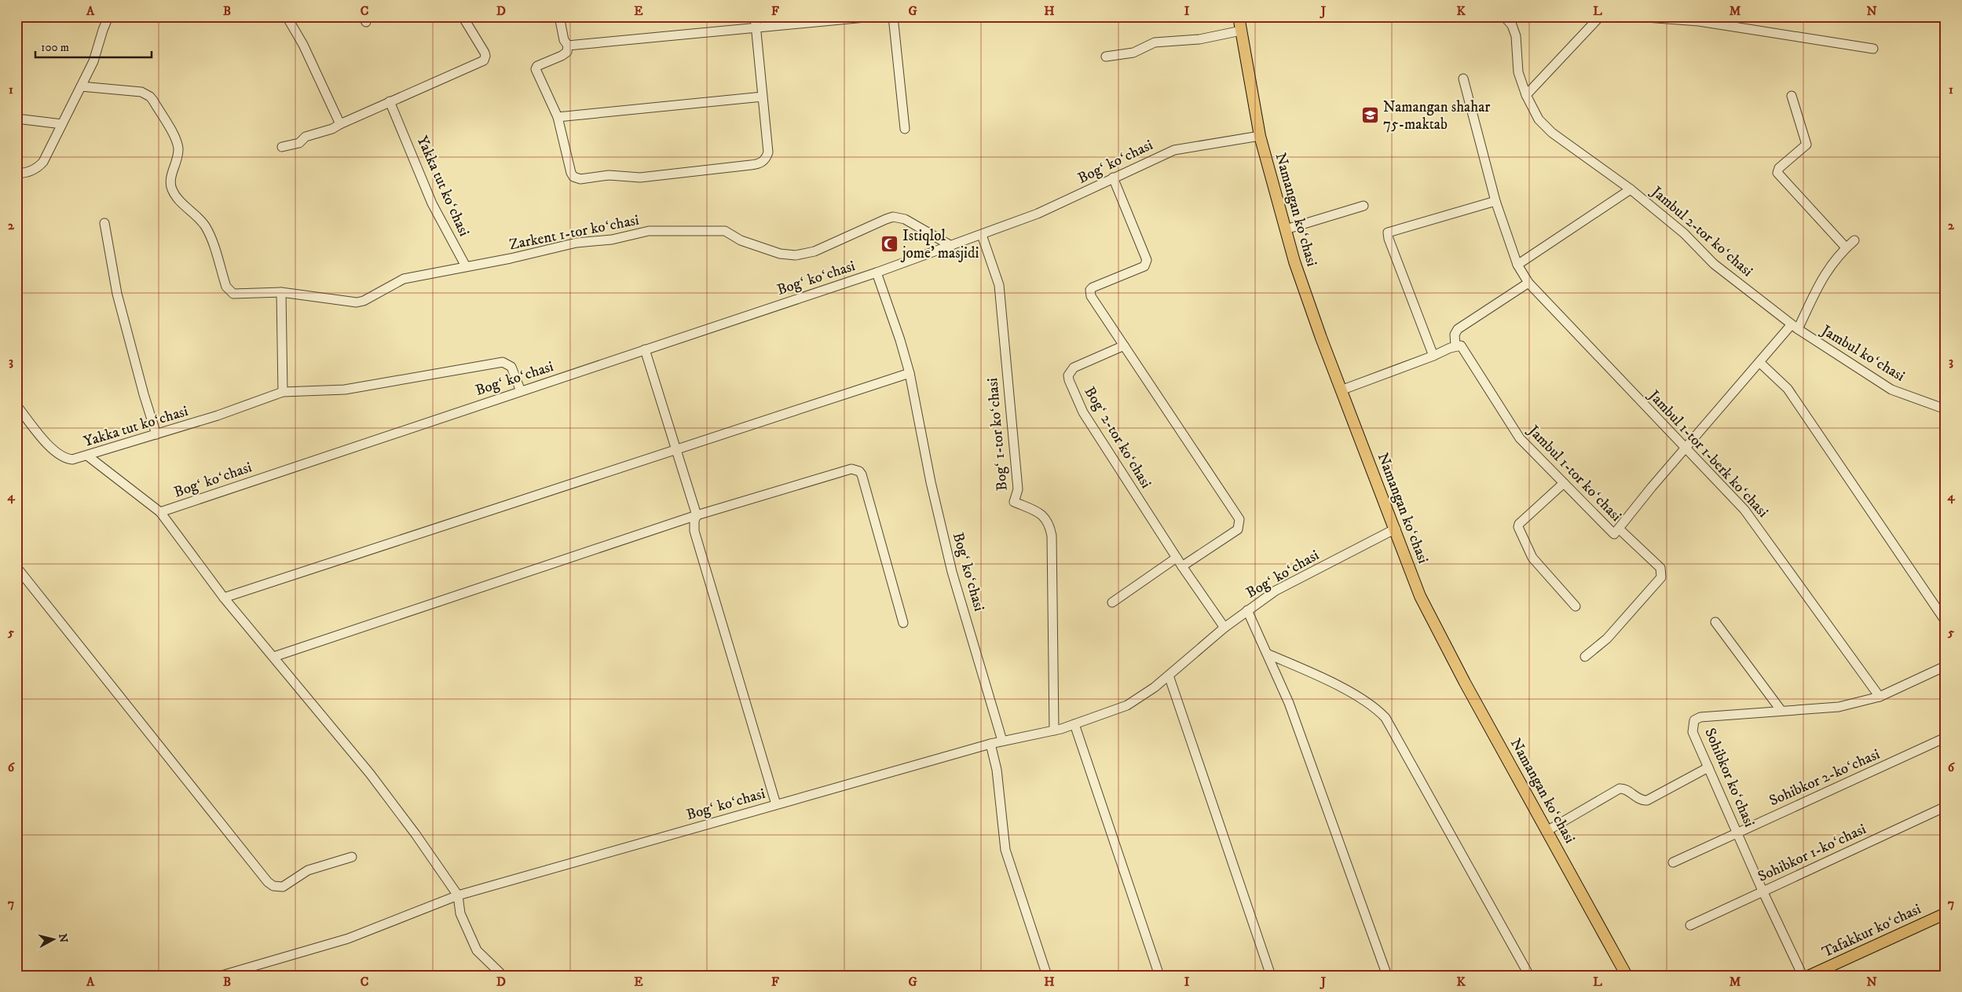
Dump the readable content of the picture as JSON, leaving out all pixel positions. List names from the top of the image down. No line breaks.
{"streets":{"main road":["Namangan koʻchasi","Tafakkur koʻchasi"],"street":["Bogʻ koʻchasi","Yakka tut koʻchasi","Jambul 2-tor koʻchasi","Zarkent 1-tor koʻchasi","Jambul koʻchasi","Bogʻ 1-tor koʻchasi","Bogʻ 2-tor koʻchasi","Jambul 1-tor 1-berk koʻchasi","Jambul 1-tor koʻchasi","Sohibkor koʻchasi","Sohibkor 2-koʻchasi","Sohibkor 1-koʻchasi"]},"crossings":[["Bogʻ koʻchasi","Yakka tut koʻchasi"],["Bogʻ koʻchasi","Namangan koʻchasi"],["Bogʻ koʻchasi","Zarkent 1-tor koʻchasi"],["Bogʻ koʻchasi","Bogʻ 1-tor koʻchasi"],["Bogʻ koʻchasi","Bogʻ 2-tor koʻchasi"],["Yakka tut koʻchasi","Zarkent 1-tor koʻchasi"],["Jambul 2-tor koʻchasi","Jambul koʻchasi"],["Jambul 1-tor 1-berk koʻchasi","Sohibkor koʻchasi"],["Sohibkor koʻchasi","Sohibkor 2-koʻchasi"],["Sohibkor koʻchasi","Sohibkor 1-koʻchasi"]],"places":{"school or university":["Namangan shahar 75-maktab"],"mosque":["Istiqlol jome’ masjidi"]},"scale_bar":"100 m","north":"right","grid":{"columns":["A","B","C","D","E","F","G","H","I","J","K","L","M","N"],"rows":["1","2","3","4","5","6","7"]}}
